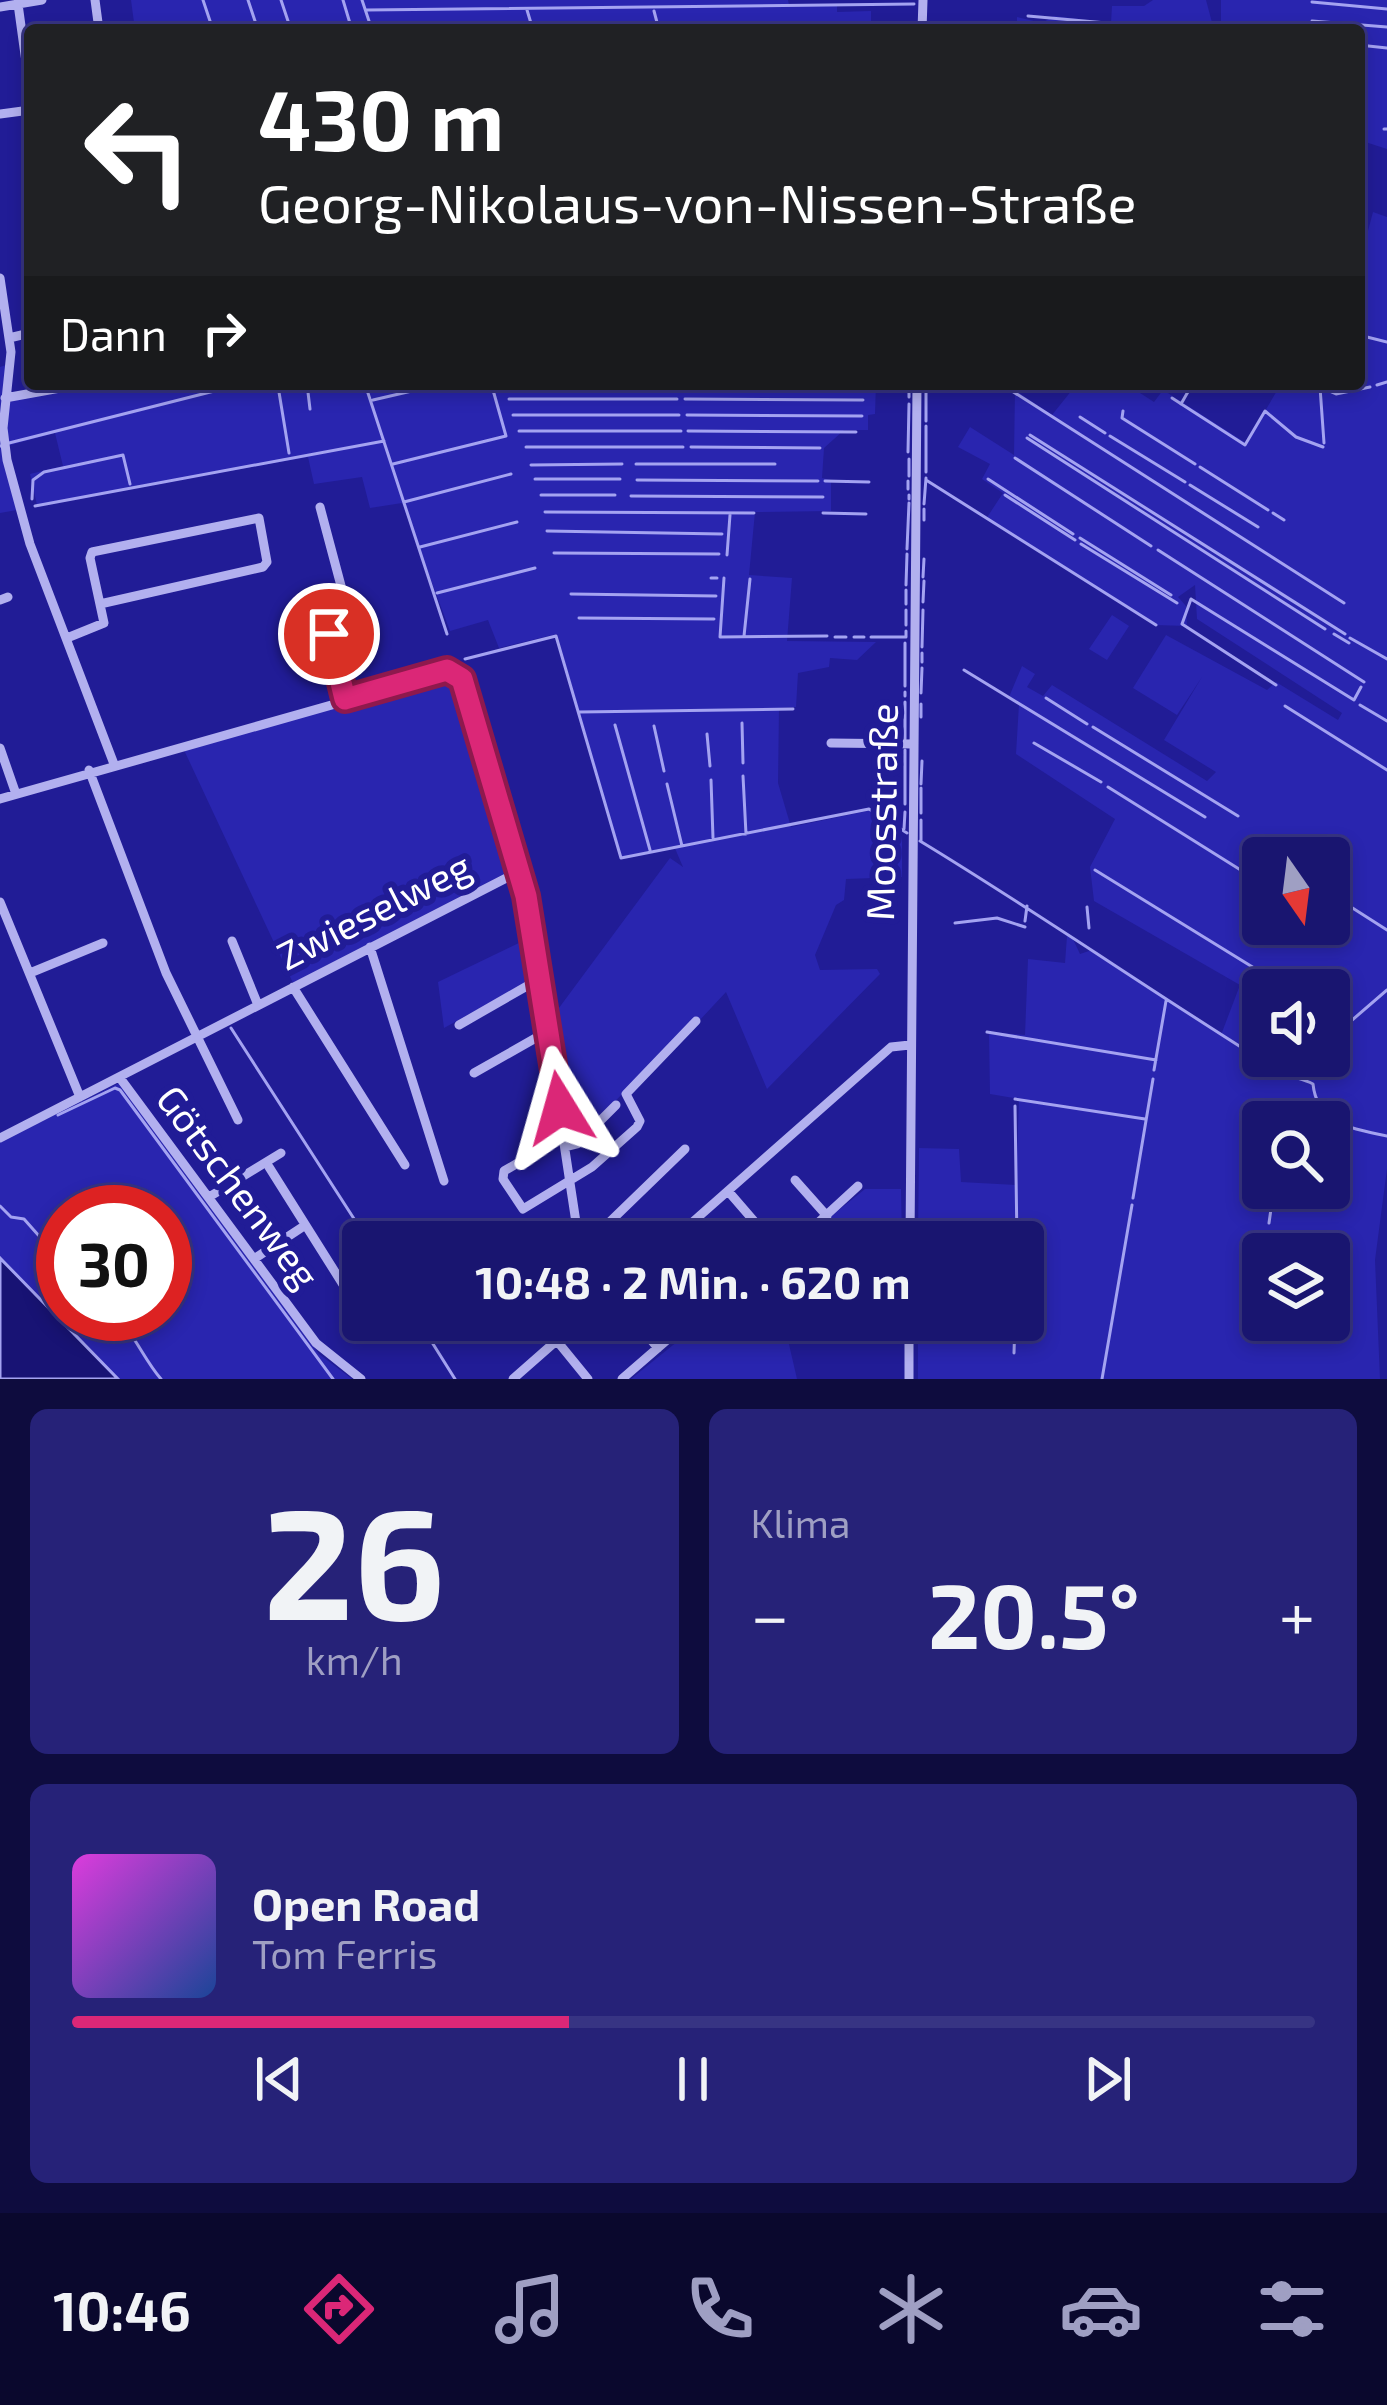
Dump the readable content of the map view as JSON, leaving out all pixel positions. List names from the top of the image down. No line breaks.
{"streets":{"street":["Moosstraße","Zwieselweg","Götschenweg"]},"crossings":[["Zwieselweg","Götschenweg"]],"north":"bottom","page":{"turn":["430 m","Georg-Nikolaus-von-Nissen-Straße"],"then":"Dann","limit":"30","trip":"10:48 · 2 Min. · 620 m","tile":[["26","km/h"],"Klima"],"heat":["−","20.5°","+"],"song":["Open Road","Tom Ferris"],"tabs":"10:46"}}
